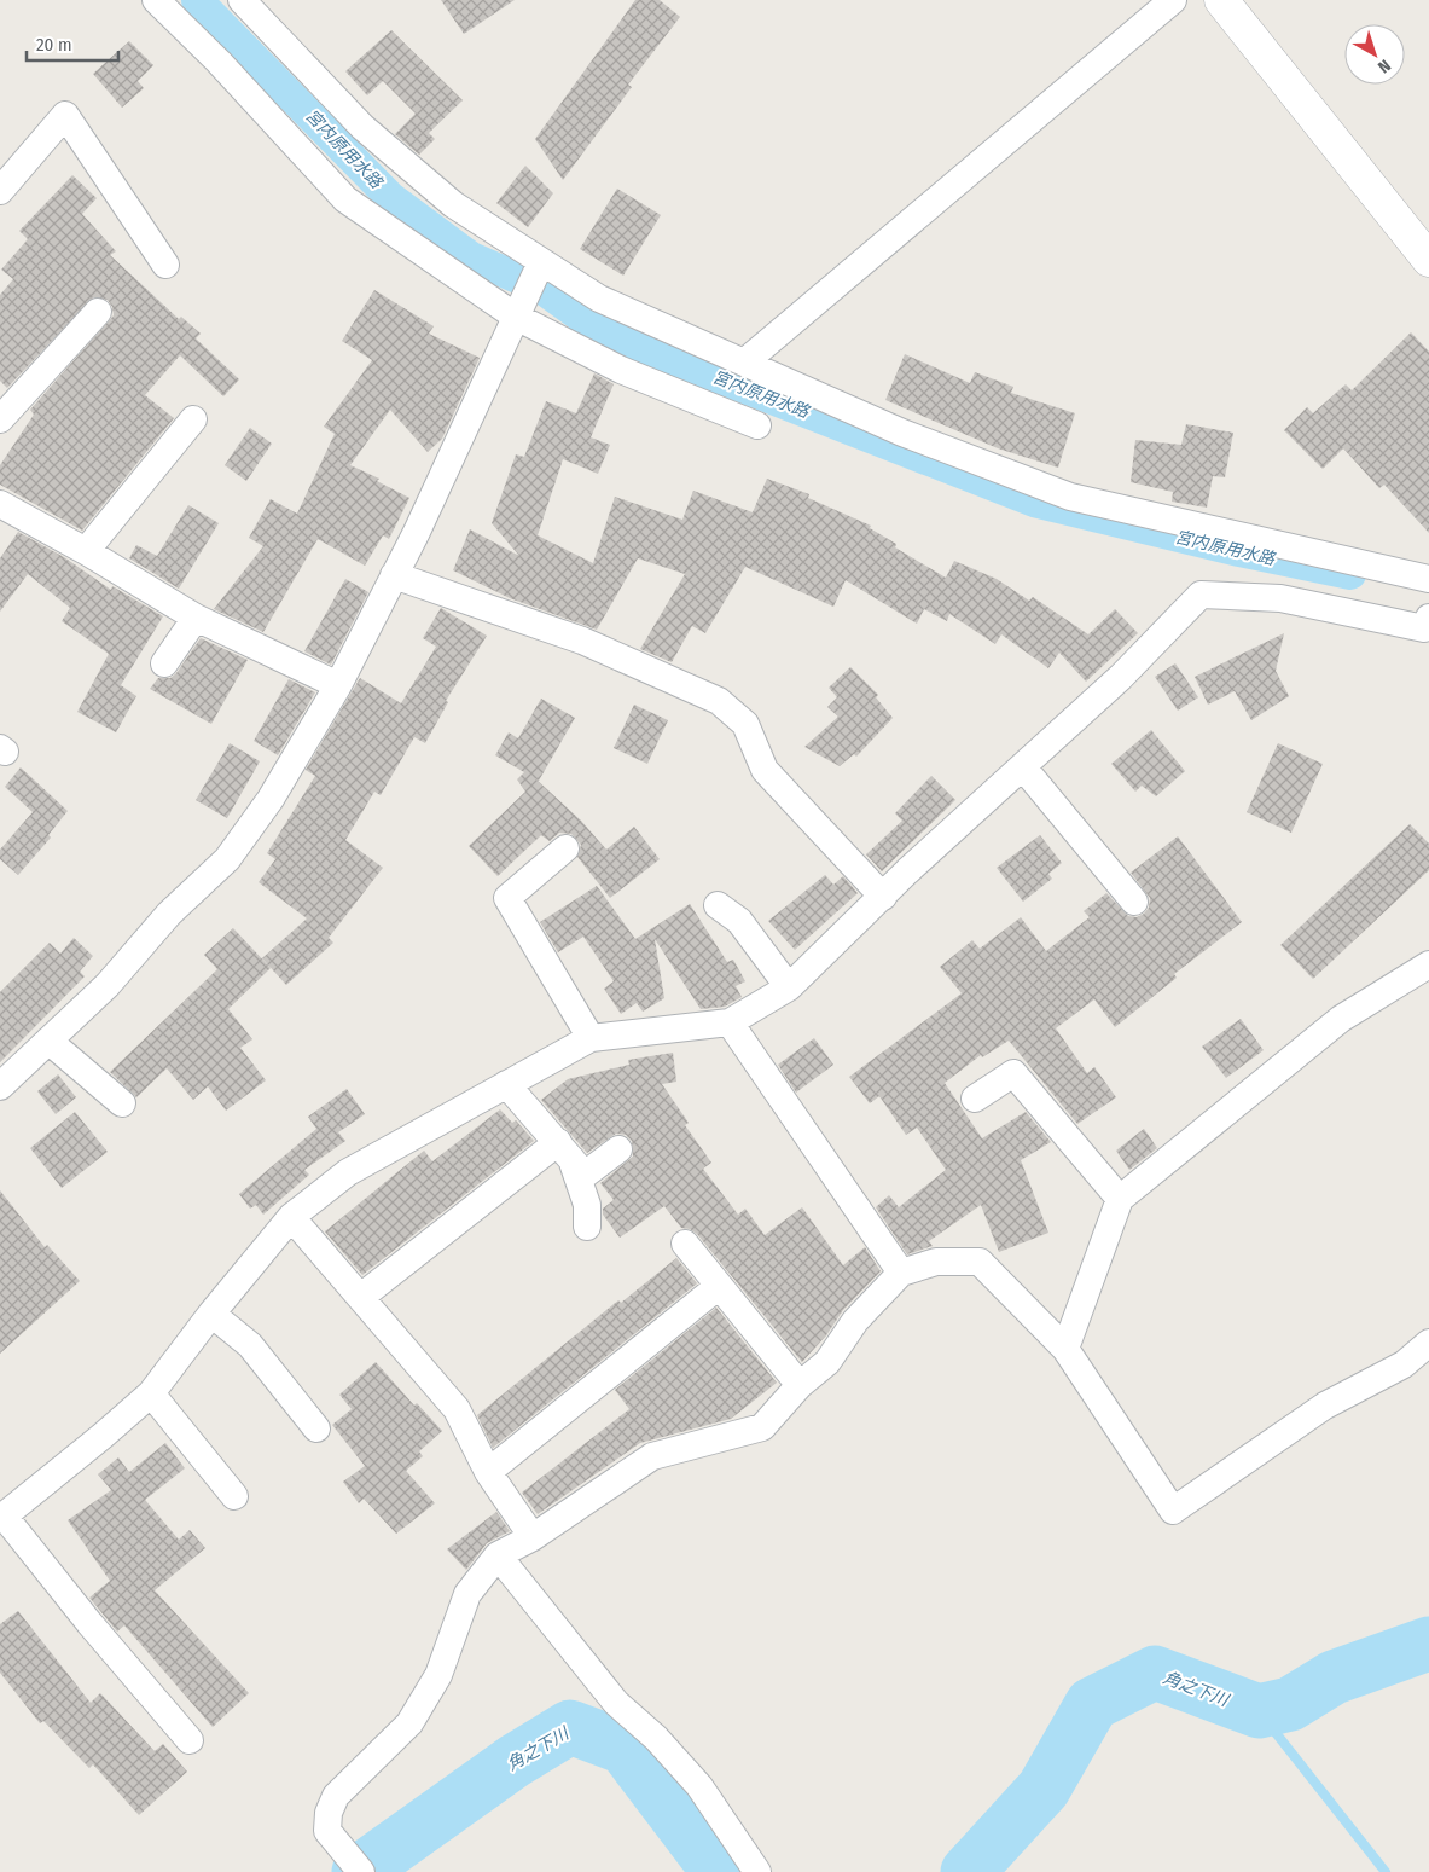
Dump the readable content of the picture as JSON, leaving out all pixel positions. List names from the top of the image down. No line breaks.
{"water":["宮内原用水路","角之下川"],"scale_bar":"20 m","north":"bottom right"}
